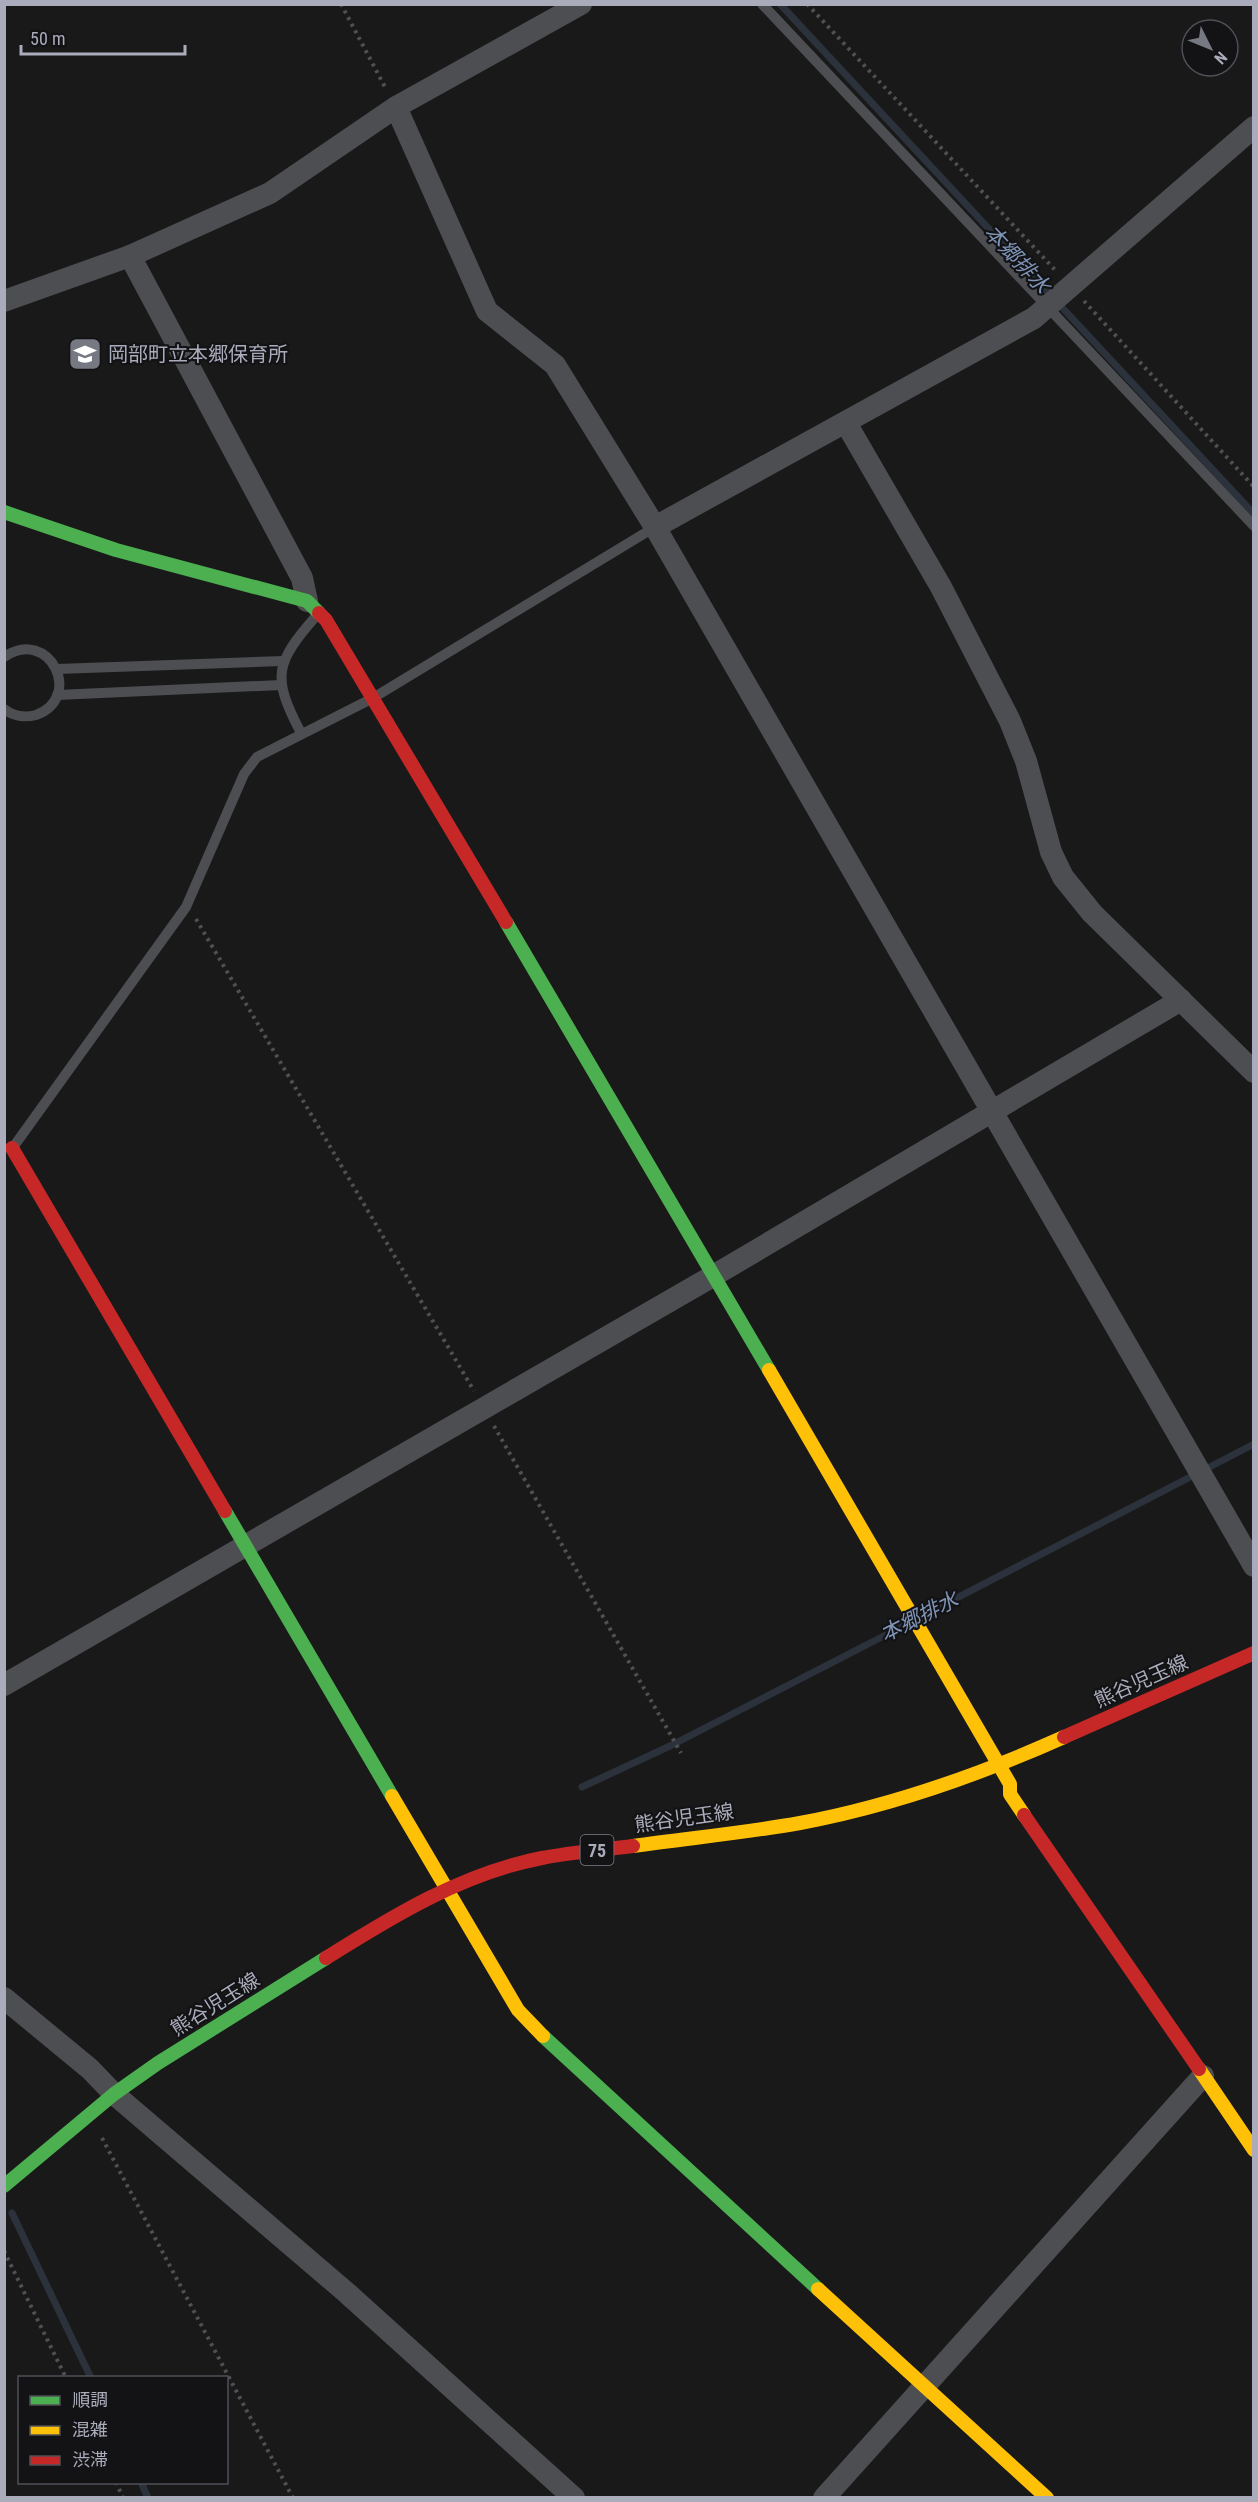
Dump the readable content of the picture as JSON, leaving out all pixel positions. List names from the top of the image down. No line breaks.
{"streets":{"street":["熊谷児玉線","75"]},"water":["本郷排水"],"places":{"school or university":["岡部町立本郷保育所"]},"legend":["順調","混雑","渋滞"],"scale_bar":"50 m","north":"bottom right"}
